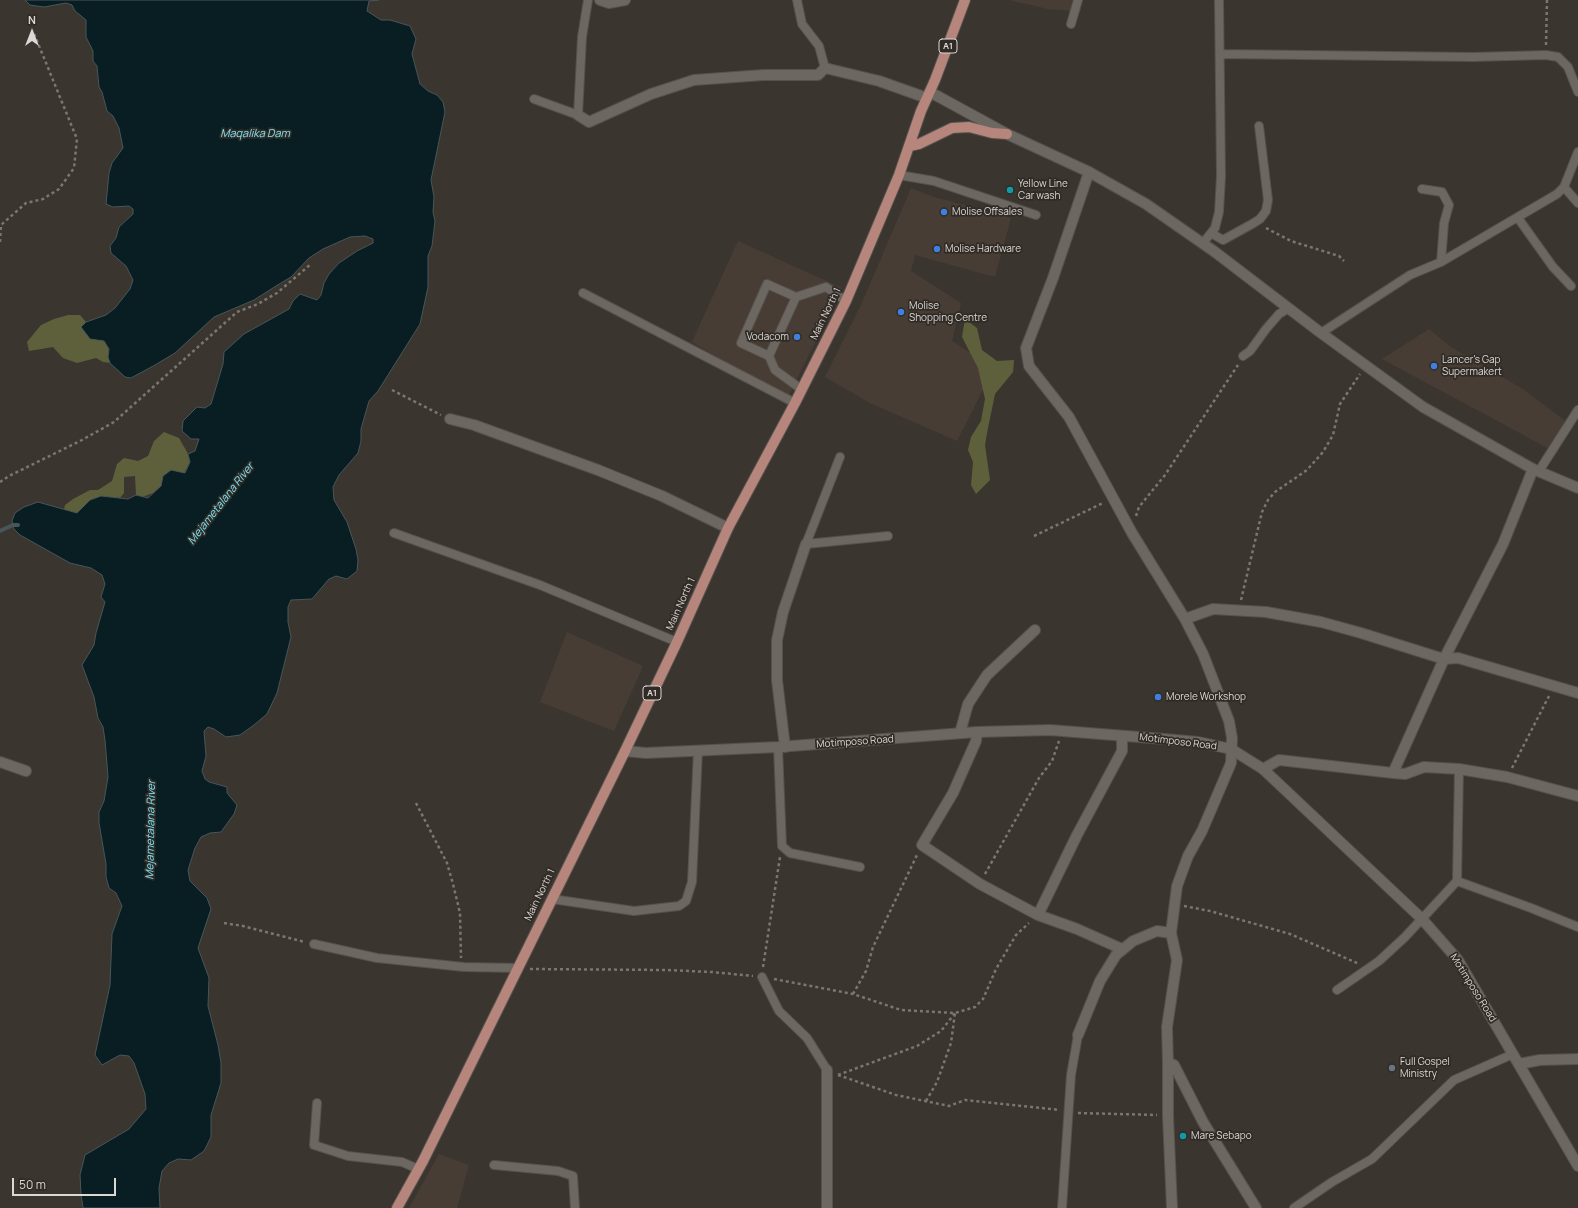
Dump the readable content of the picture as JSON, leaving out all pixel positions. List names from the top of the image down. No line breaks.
{"streets":{"main road":["A1","Main North 1"],"street":["Motimposo Road"]},"crossings":[["Main North 1","Motimposo Road"]],"water":["Maqalika Dam","Mejametalana River"],"places":["Yellow Line Car wash","Molise Offsales","Molise Hardware","Molise Shopping Centre","Vodacom","Lancer's Gap Supermakert","Morele Workshop","Full Gospel Ministry","Mare Sebapo"],"scale_bar":"50 m","north":"top"}
